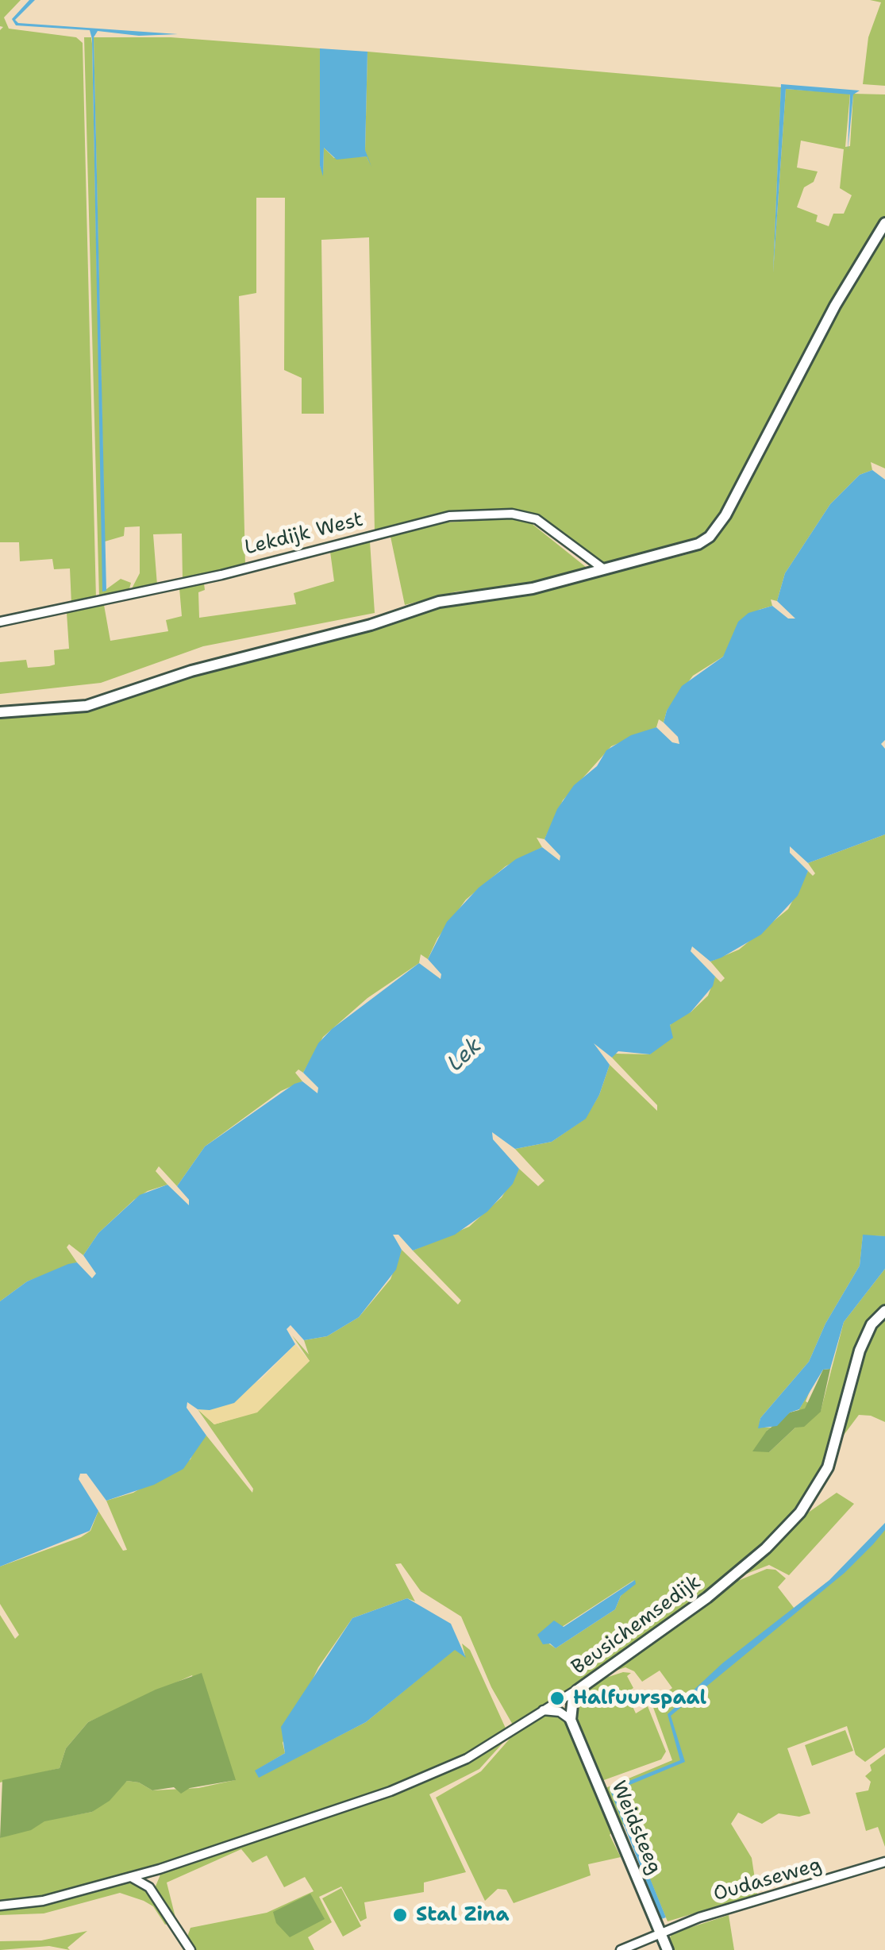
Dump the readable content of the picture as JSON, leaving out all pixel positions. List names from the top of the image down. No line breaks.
{"streets":{"street":["Lekdijk West","Beusichemsedijk","Weidsteeg","Oudaseweg"]},"crossings":[["Weidsteeg","Oudaseweg"]],"water":["Lek"],"places":["Halfuurspaal","Stal Zina"]}
